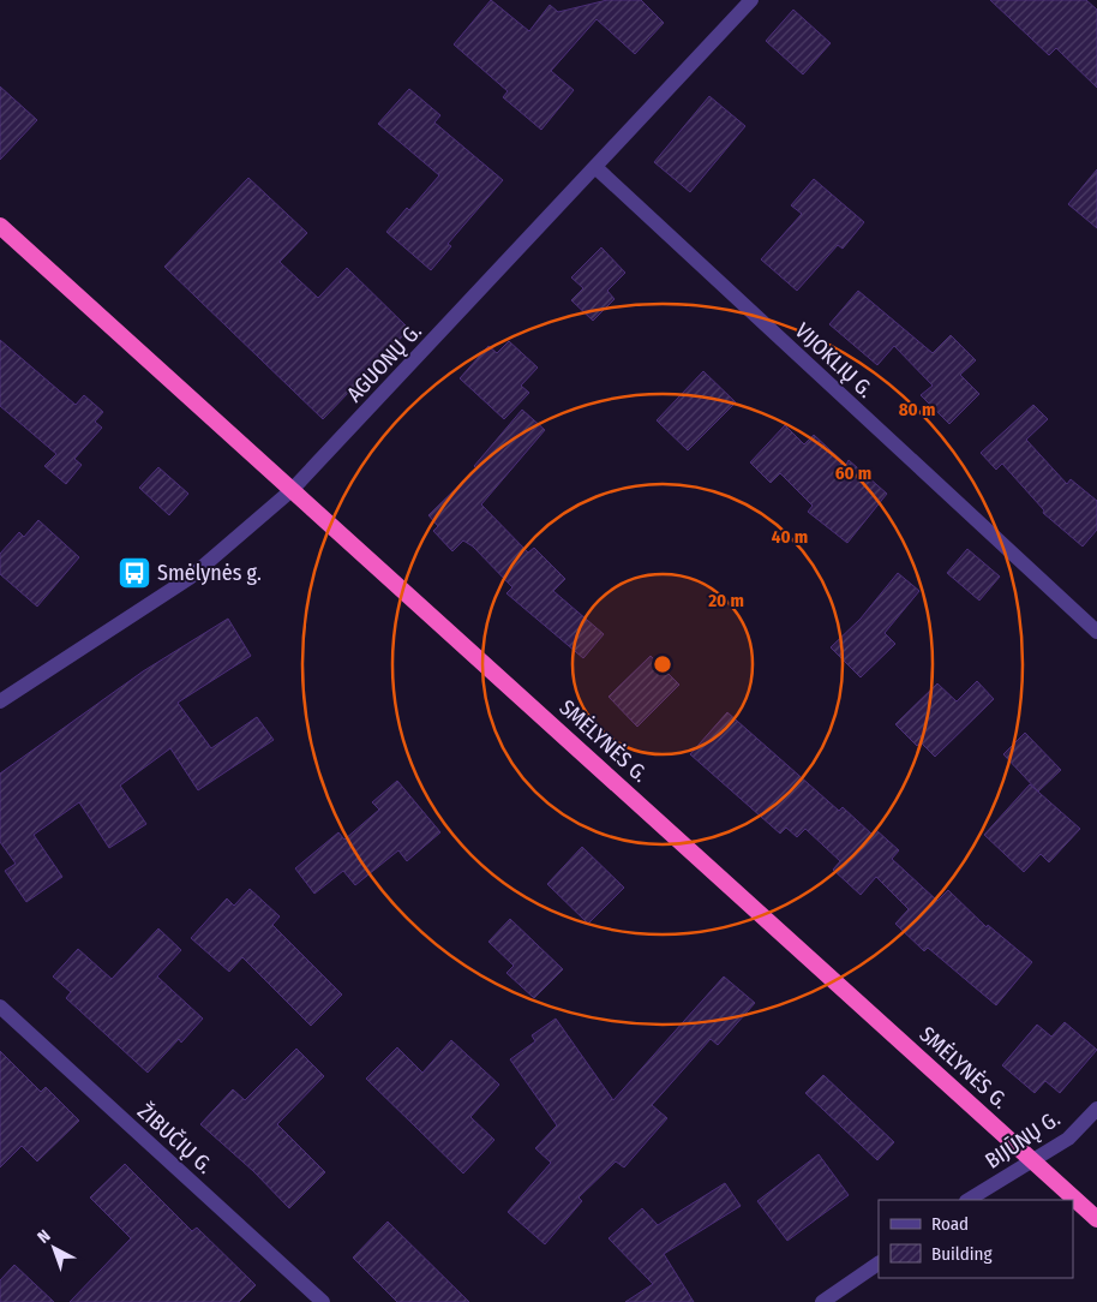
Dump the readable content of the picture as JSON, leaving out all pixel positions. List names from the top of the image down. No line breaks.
{"streets":{"highway":["SMĖLYNĖS G."],"street":["VIJOKLIŲ G.","AGUONŲ G.","ŽIBUČIŲ G.","BIJŪNŲ G."]},"crossings":[["VIJOKLIŲ G.","AGUONŲ G."],["AGUONŲ G.","SMĖLYNĖS G."],["SMĖLYNĖS G.","BIJŪNŲ G."]],"places":{"bus stop":["Smėlynės g."]},"legend":["Road","Building"],"north":"top left","rings":["80 m","60 m","40 m","20 m"]}
